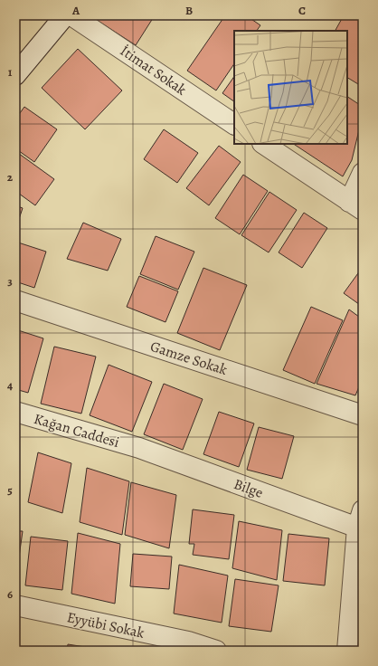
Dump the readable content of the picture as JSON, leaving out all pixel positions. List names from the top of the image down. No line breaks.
{"streets":{"street":["İtimat Sokak","Gamze Sokak","Kağan Caddesi","Bilge","Eyyübi Sokak"]},"crossings":[["Kağan Caddesi","Bilge"]],"grid":{"columns":["A","B","C"],"rows":["1","2","3","4","5","6"]}}
